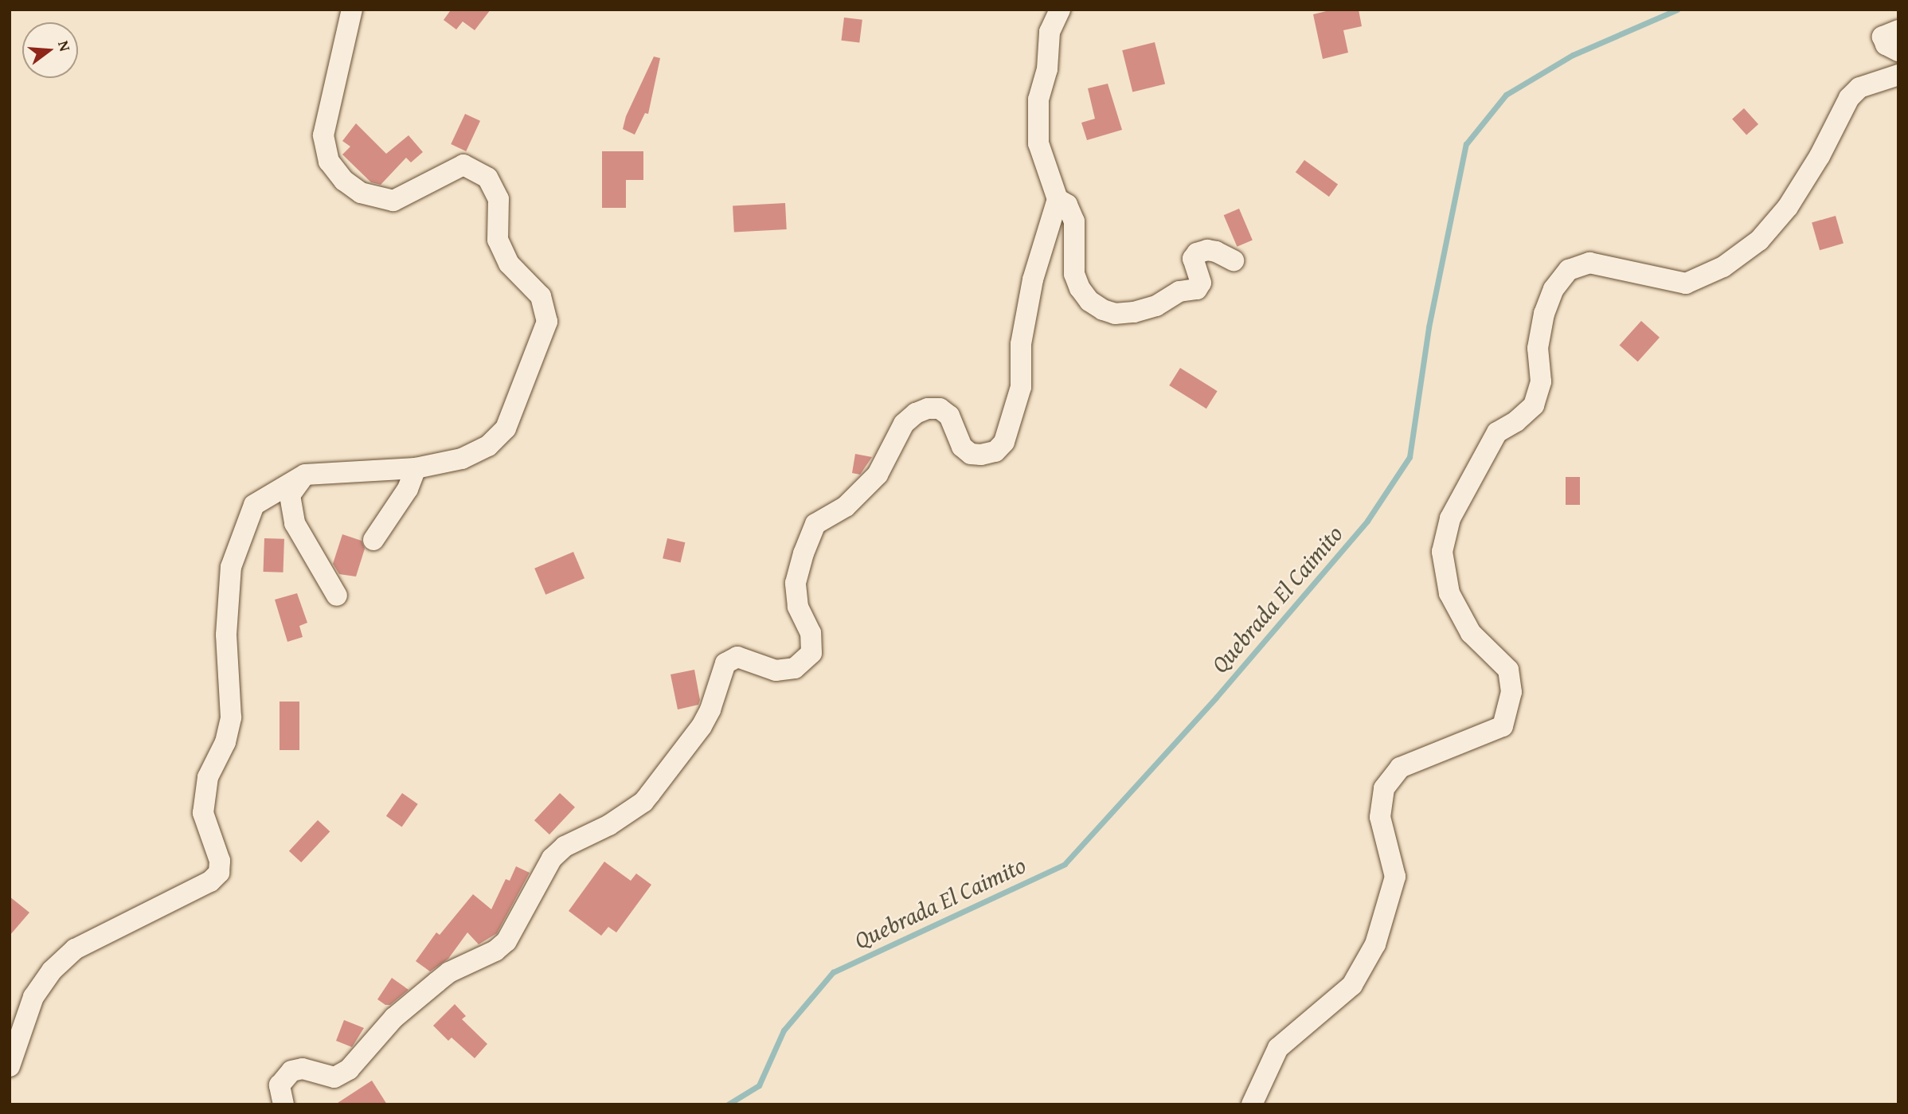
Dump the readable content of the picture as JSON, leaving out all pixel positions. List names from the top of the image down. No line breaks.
{"water":["Quebrada El Caimito"],"north":"right"}
